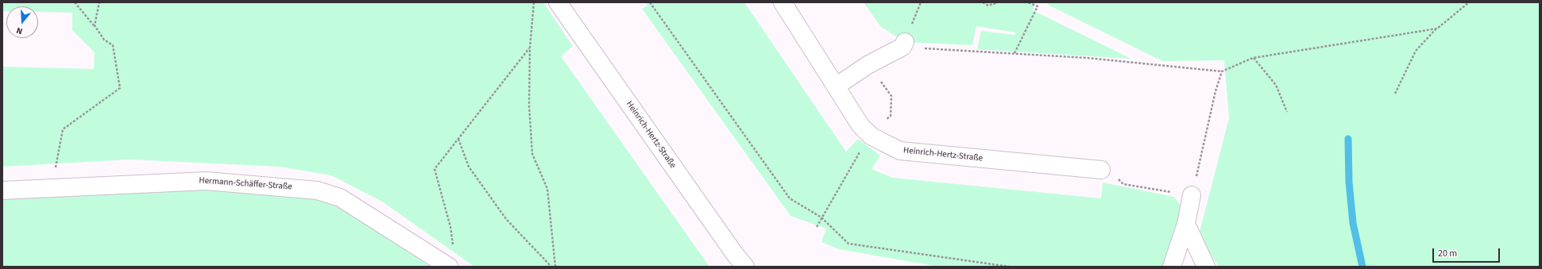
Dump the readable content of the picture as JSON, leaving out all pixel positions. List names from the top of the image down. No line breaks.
{"streets":{"street":["Heinrich-Hertz-Straße","Hermann-Schäffer-Straße"]},"scale_bar":"20 m","north":"bottom"}
